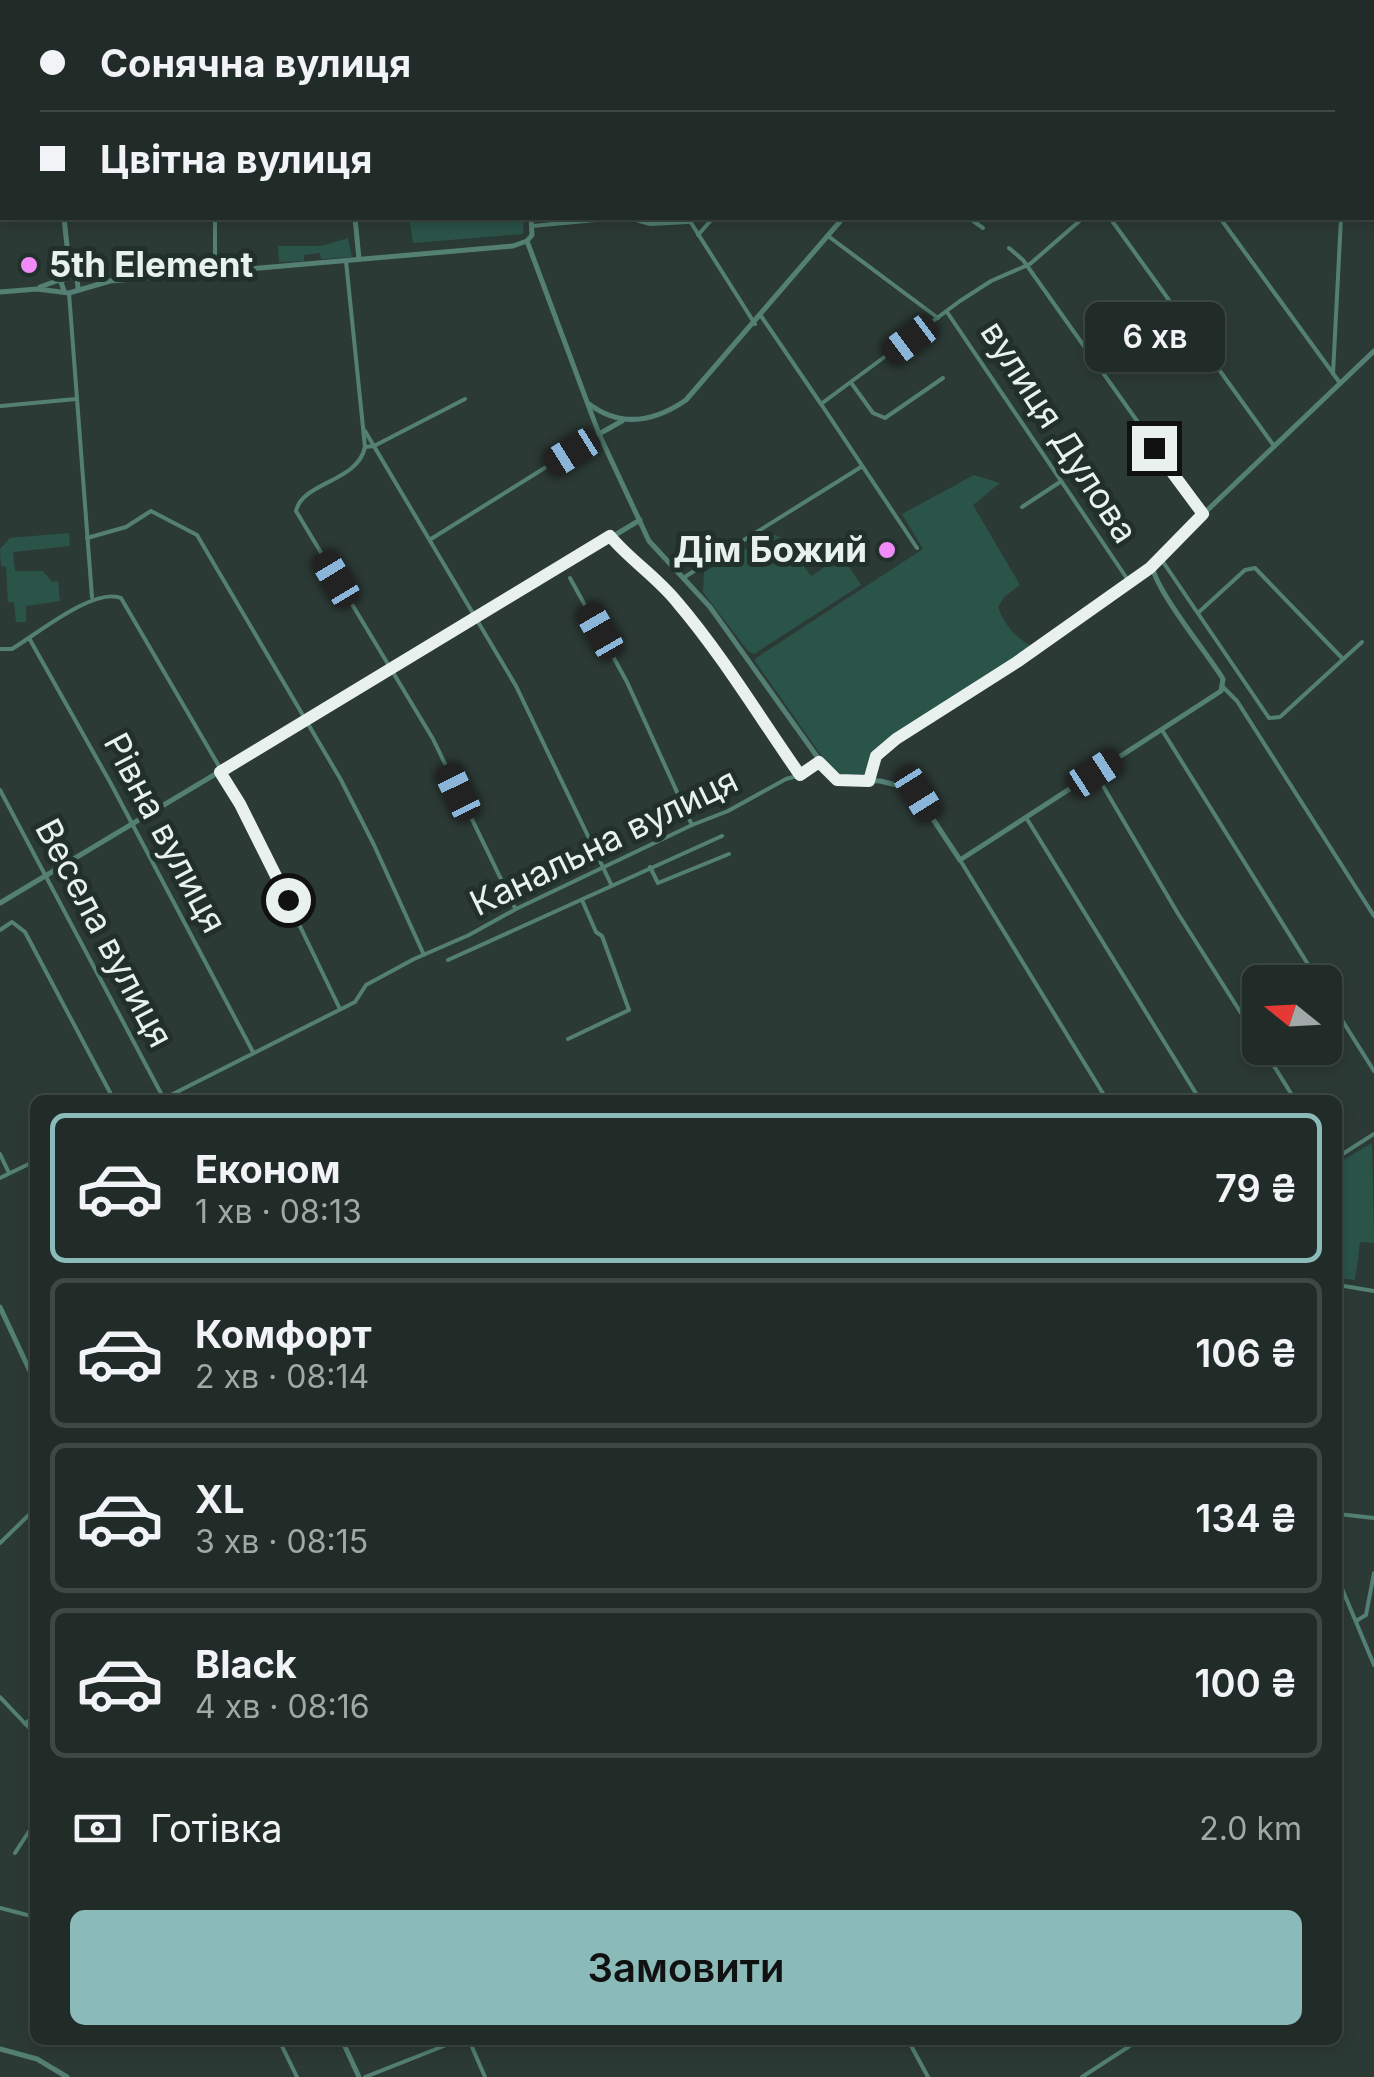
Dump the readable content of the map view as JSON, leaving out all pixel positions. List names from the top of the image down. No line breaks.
{"streets":{"street":["вулиця Дулова","Рівна вулиця","Канальна вулиця","Весела вулиця"]},"crossings":[["Рівна вулиця","Канальна вулиця"]],"places":["5th Element","Дім Божий"],"north":"left","page":{"banner":["Сонячна вулиця","Цвітна вулиця"],"bubble":"6 хв","list":[{"name":"Економ","note":"1 хв · 08:13","value":"79 ₴"},{"name":"Комфорт","note":"2 хв · 08:14","value":"106 ₴"},{"name":"XL","note":"3 хв · 08:15","value":"134 ₴"},{"name":"Black","note":"4 хв · 08:16","value":"100 ₴"}],"pay":["Готівка","2.0 km"],"buttons":"Замовити"}}
